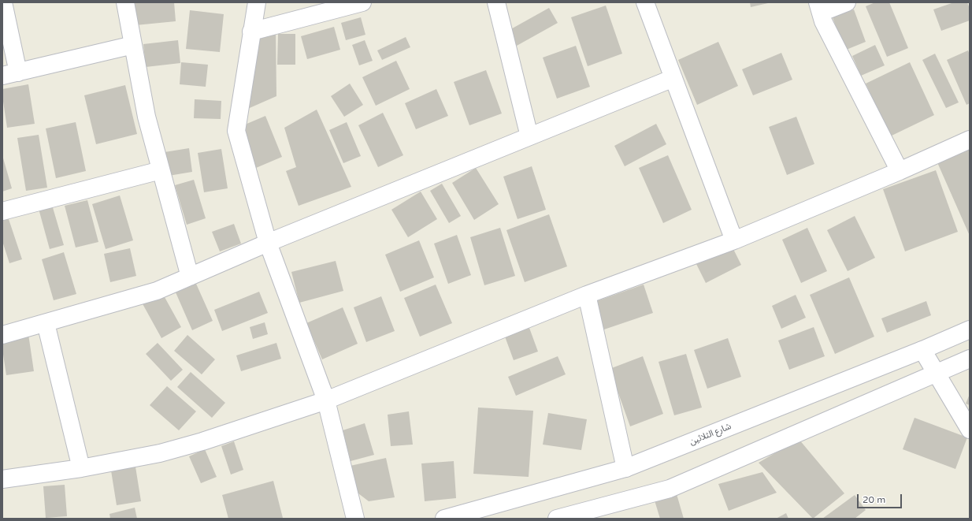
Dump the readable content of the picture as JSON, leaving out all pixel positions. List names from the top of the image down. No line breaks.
{"streets":{"street":["شارع الثلاثين"]},"scale_bar":"20 m"}
